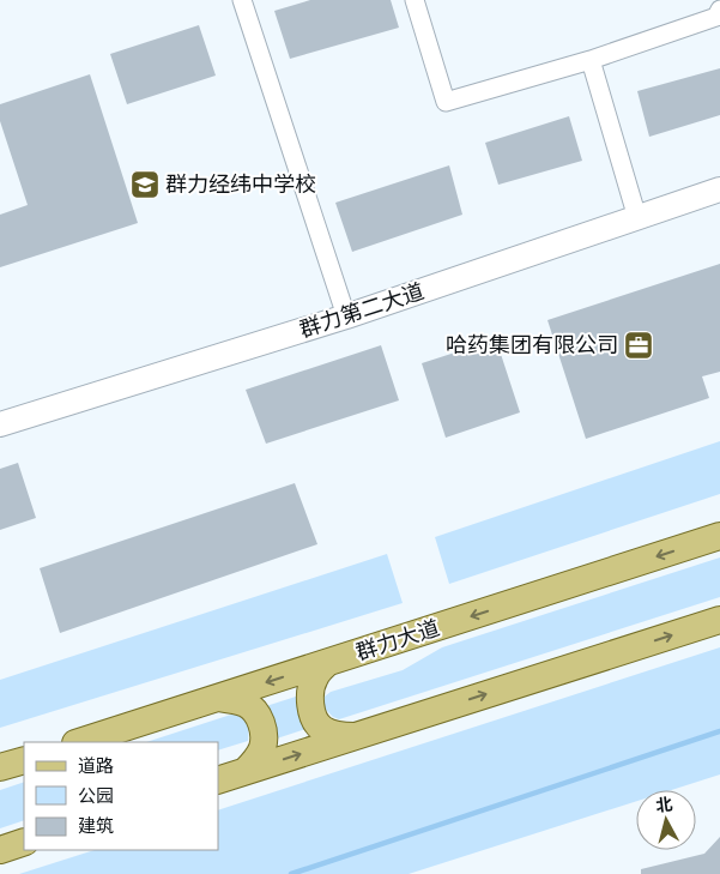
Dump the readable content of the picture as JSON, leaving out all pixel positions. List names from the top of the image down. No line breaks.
{"streets":{"main road":["群力第二大道","群力大道"]},"places":{"school or university":["群力经纬中学校"],"office":["哈药集团有限公司"]},"legend":["道路","公园","建筑"],"north":"top"}
